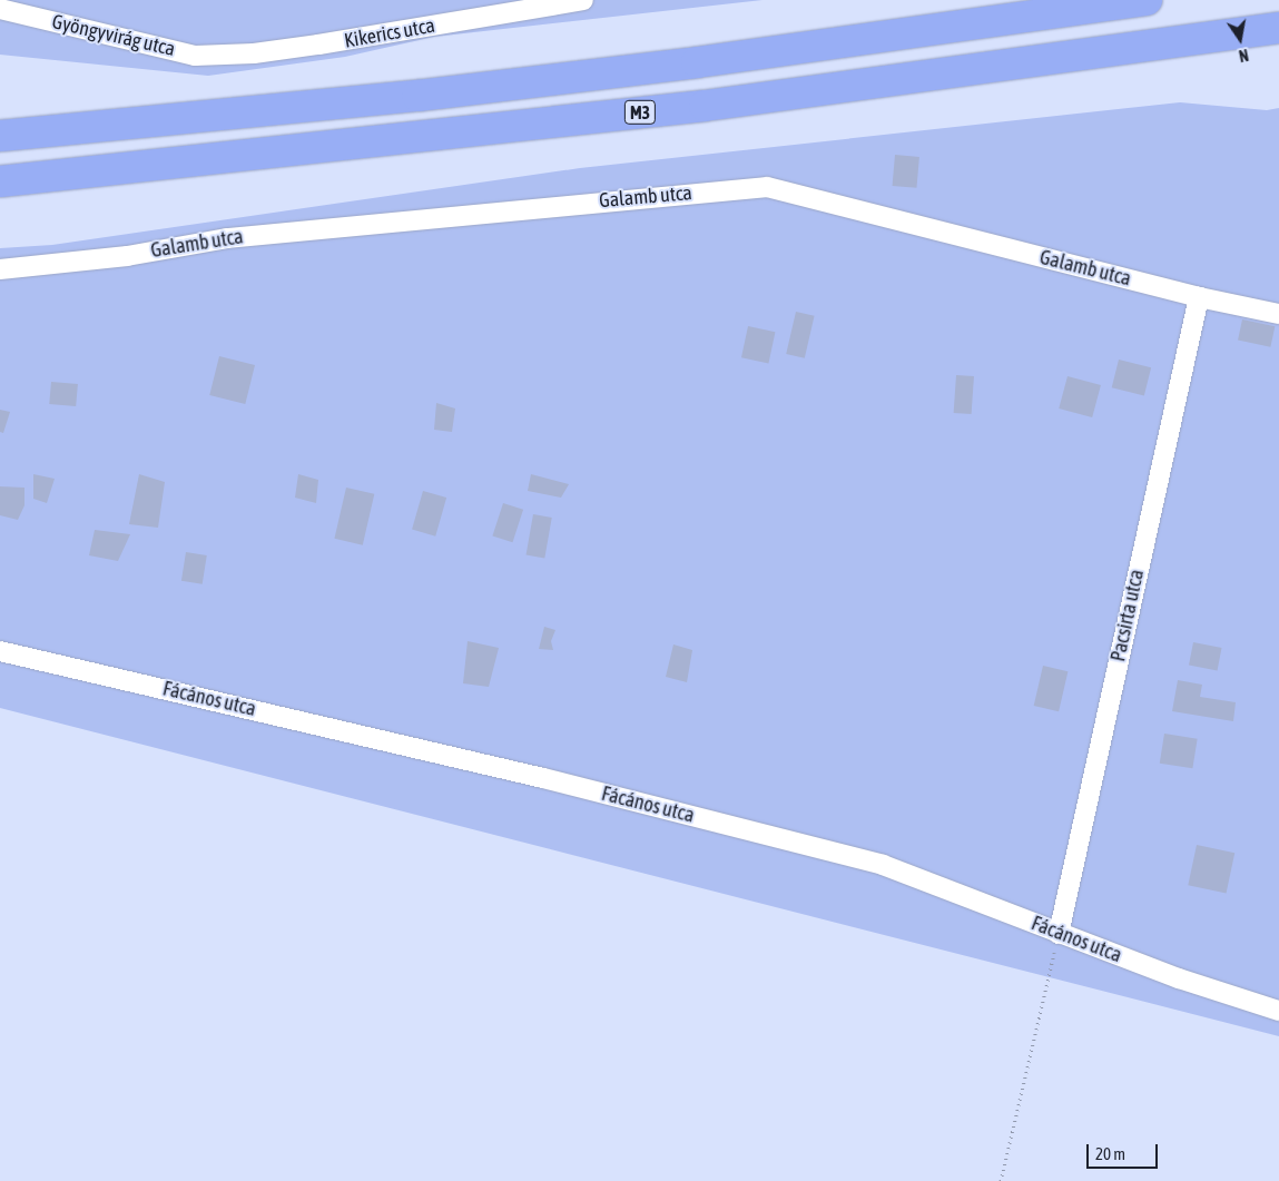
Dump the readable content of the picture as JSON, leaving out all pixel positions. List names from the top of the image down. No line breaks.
{"streets":{"highway":["M3"],"street":["Kikerics utca","Gyöngyvirág utca","Galamb utca","Pacsirta utca","Fácános utca"]},"crossings":[["Kikerics utca","Gyöngyvirág utca"],["Galamb utca","Pacsirta utca"],["Pacsirta utca","Fácános utca"]],"scale_bar":"20 m","north":"bottom"}
